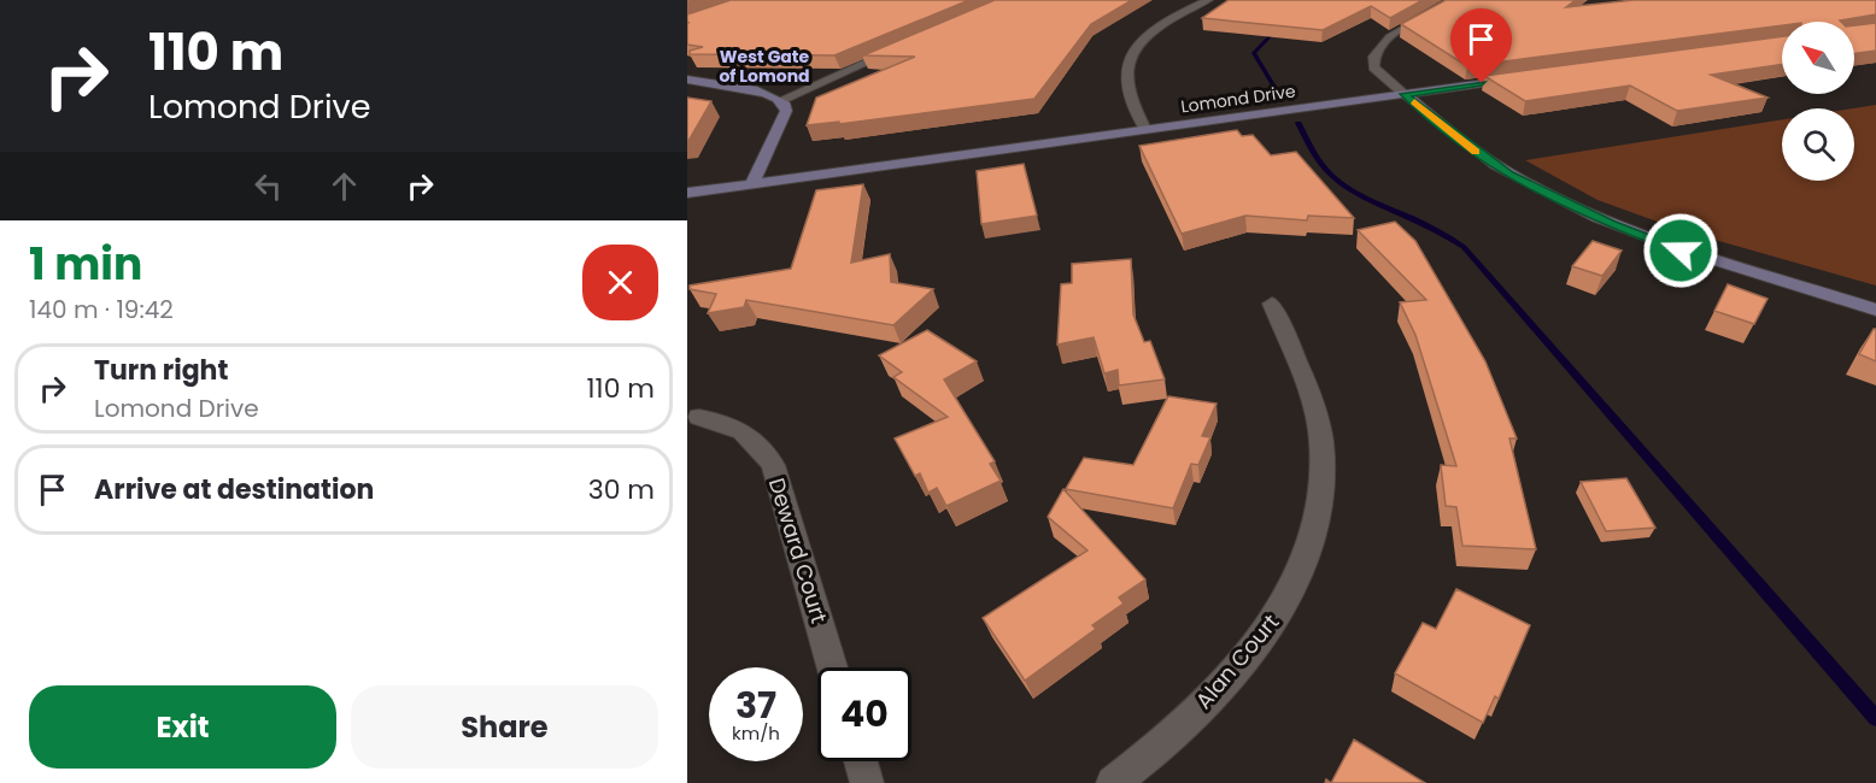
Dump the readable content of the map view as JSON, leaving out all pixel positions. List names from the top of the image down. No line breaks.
{"streets":{"street":["Lomond Drive","Deward Court","Alan Court"]},"districts":["West Gate of Lomond"],"north":"top left","page":{"turn":["110 m","Lomond Drive"],"heading":["1 min","140 m · 19:42"],"list":[{"name":"Turn right","note":"Lomond Drive","value":"110 m"},{"name":"Arrive at destination","value":"30 m"}],"speed":"37 km/h","limit":"40","buttons":["Exit","Share"]}}
